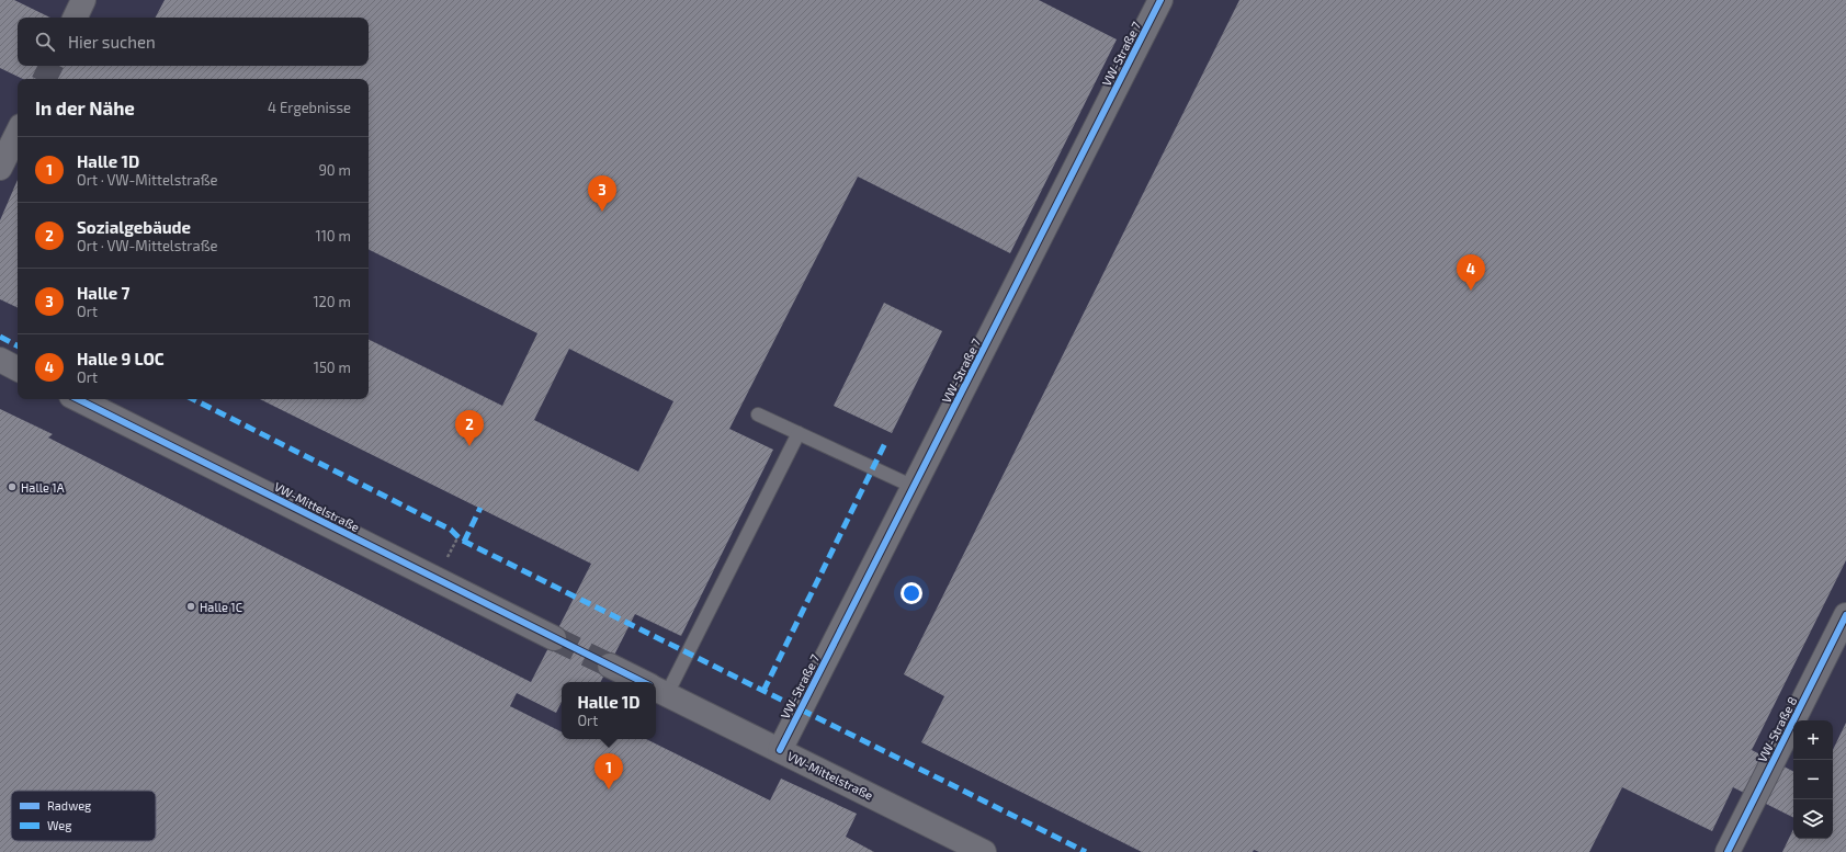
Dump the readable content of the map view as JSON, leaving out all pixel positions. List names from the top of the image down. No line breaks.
{"streets":{"street":["VW-Straße 7","VW-Mittelstraße","VW-Straße 8"]},"crossings":[["VW-Straße 7","VW-Mittelstraße"]],"places":["Halle 1A","Halle 1C"],"legend":["Radweg","Weg"],"page":{"search":"Hier suchen","heading":["In der Nähe","4 Ergebnisse"],"list":[{"mark":"1","name":"Halle 1D","note":"Ort · VW-Mittelstraße","value":"90 m"},{"mark":"2","name":"Sozialgebäude","note":"Ort · VW-Mittelstraße","value":"110 m"},{"mark":"3","name":"Halle 7","note":"Ort","value":"120 m"},{"mark":"4","name":"Halle 9 LOC","note":"Ort","value":"150 m"}],"pins":["3","4","2","1"],"popup":["Halle 1D","Ort"],"map_buttons":["+","−"]}}
